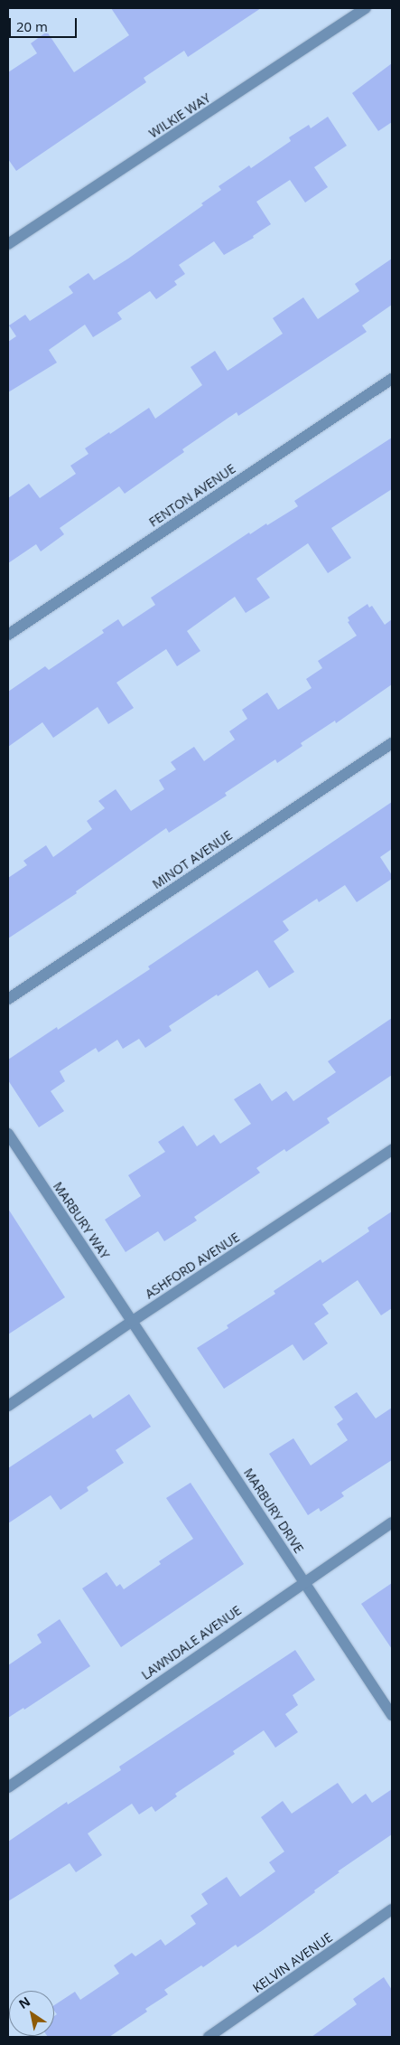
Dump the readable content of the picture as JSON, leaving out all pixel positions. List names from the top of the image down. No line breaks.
{"streets":{"street":["WILKIE WAY","FENTON AVENUE","MINOT AVENUE","MARBURY WAY","ASHFORD AVENUE","MARBURY DRIVE","LAWNDALE AVENUE","KELVIN AVENUE"]},"crossings":[["MARBURY WAY","ASHFORD AVENUE"],["MARBURY WAY","MARBURY DRIVE"],["ASHFORD AVENUE","MARBURY DRIVE"],["MARBURY DRIVE","LAWNDALE AVENUE"]],"scale_bar":"20 m","north":"top left"}
